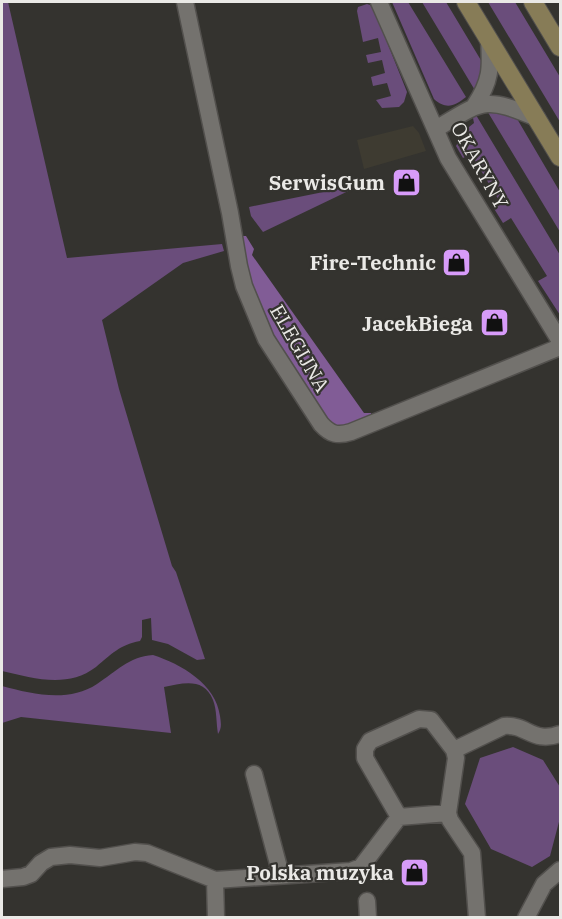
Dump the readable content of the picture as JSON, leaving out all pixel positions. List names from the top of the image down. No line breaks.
{"streets":{"street":["OKARYNY","ELEGIJNA"]},"places":{"shop":["SerwisGum","Fire-Technic","JacekBiega","Polska muzyka"]}}
